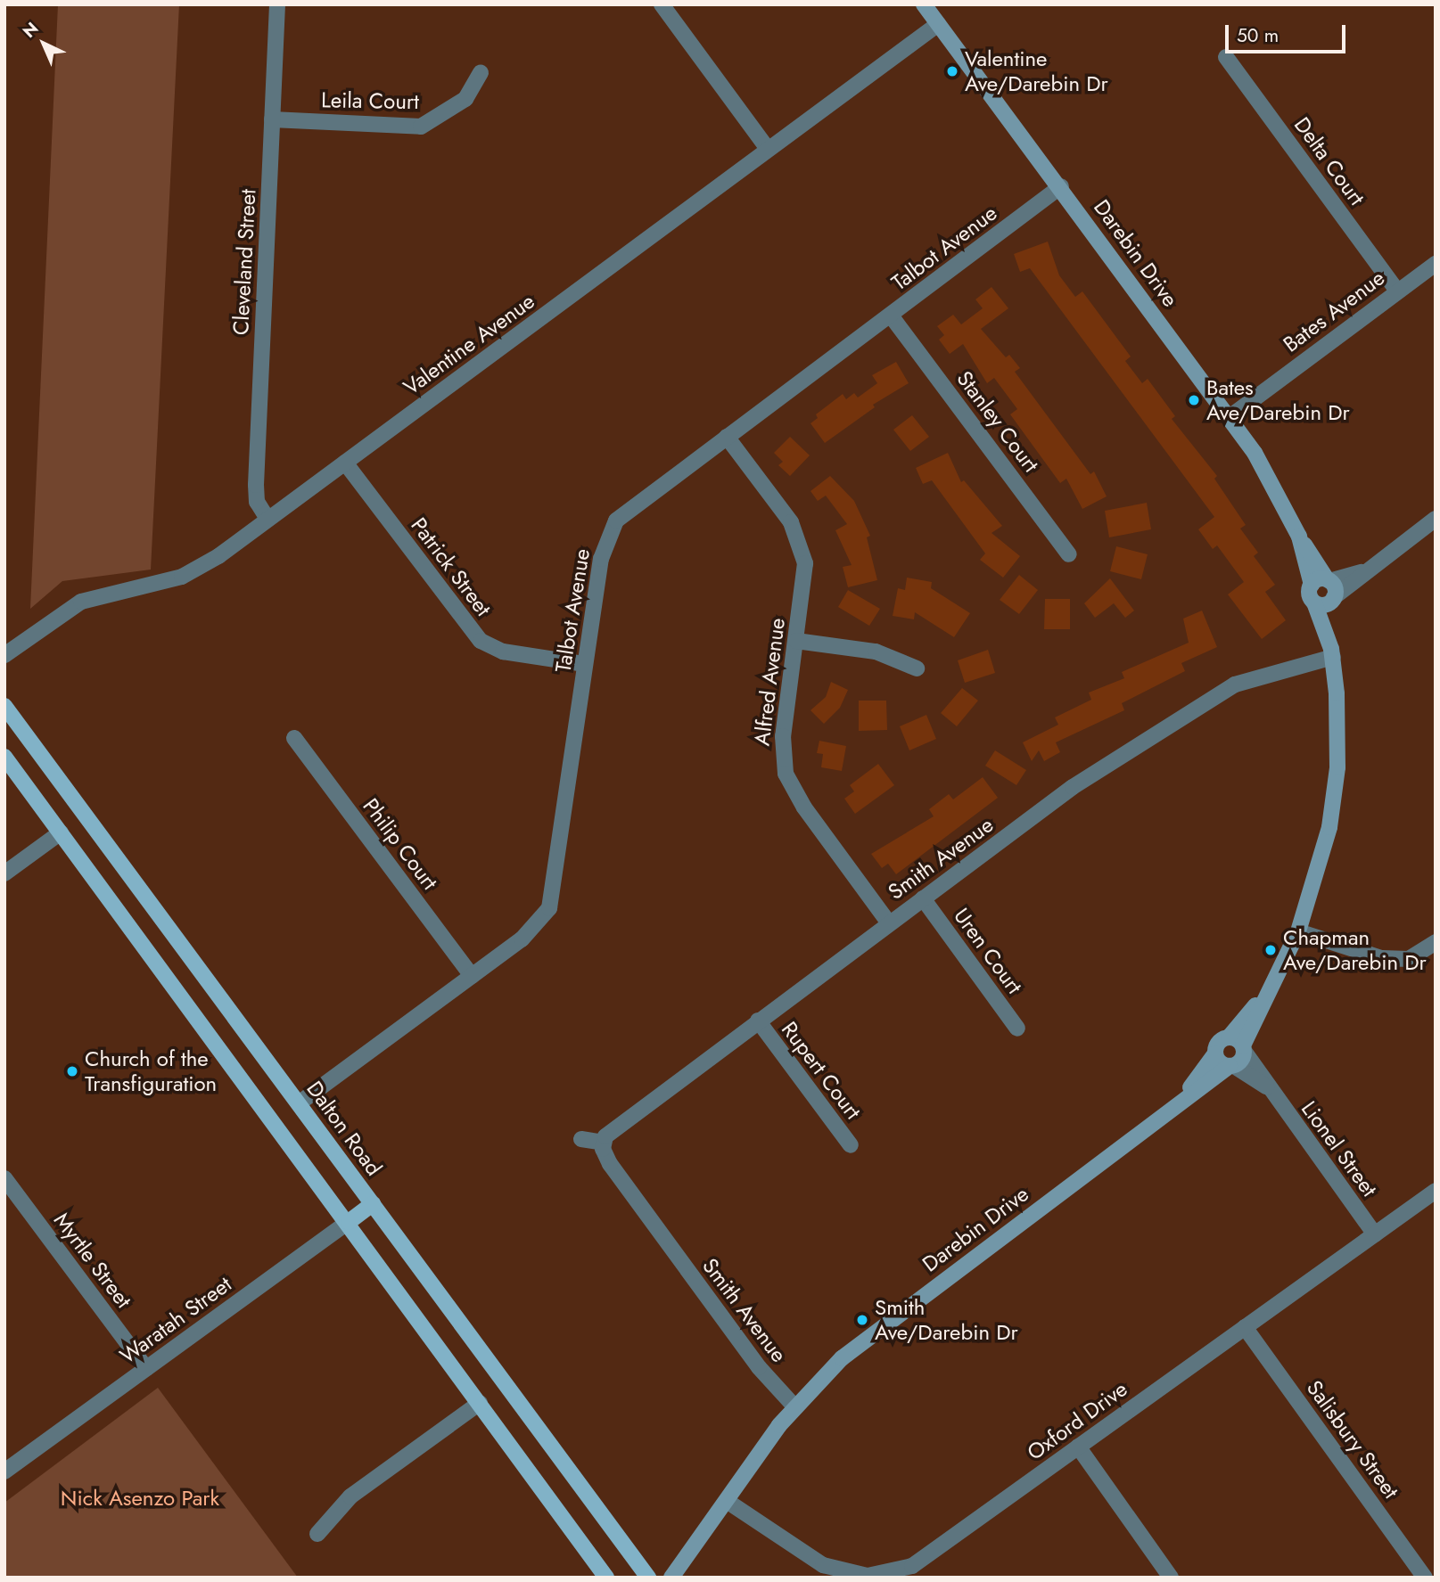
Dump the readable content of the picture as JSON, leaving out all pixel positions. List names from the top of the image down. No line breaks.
{"streets":{"main road":["Dalton Road","Waratah Street"],"street":["Leila Court","Delta Court","Talbot Avenue","Darebin Drive","Cleveland Street","Bates Avenue","Valentine Avenue","Stanley Court","Patrick Street","Alfred Avenue","Philip Court","Smith Avenue","Uren Court","Rupert Court","Lionel Street","Myrtle Street","Oxford Drive","Salisbury Street"]},"crossings":[["Leila Court","Cleveland Street"],["Delta Court","Bates Avenue"],["Talbot Avenue","Darebin Drive"],["Talbot Avenue","Stanley Court"],["Talbot Avenue","Patrick Street"],["Talbot Avenue","Alfred Avenue"],["Talbot Avenue","Philip Court"],["Talbot Avenue","Dalton Road"],["Darebin Drive","Bates Avenue"],["Darebin Drive","Valentine Avenue"],["Darebin Drive","Smith Avenue"],["Darebin Drive","Lionel Street"],["Darebin Drive","Oxford Drive"],["Cleveland Street","Valentine Avenue"],["Valentine Avenue","Patrick Street"],["Alfred Avenue","Smith Avenue"],["Smith Avenue","Uren Court"],["Smith Avenue","Rupert Court"],["Dalton Road","Waratah Street"],["Lionel Street","Oxford Drive"],["Myrtle Street","Waratah Street"],["Oxford Drive","Salisbury Street"]],"parks":["Nick Asenzo Park"],"places":["Valentine Ave/Darebin Dr","Bates Ave/Darebin Dr","Chapman Ave/Darebin Dr","Church of the Transfiguration","Smith Ave/Darebin Dr"],"scale_bar":"50 m","north":"top left"}
